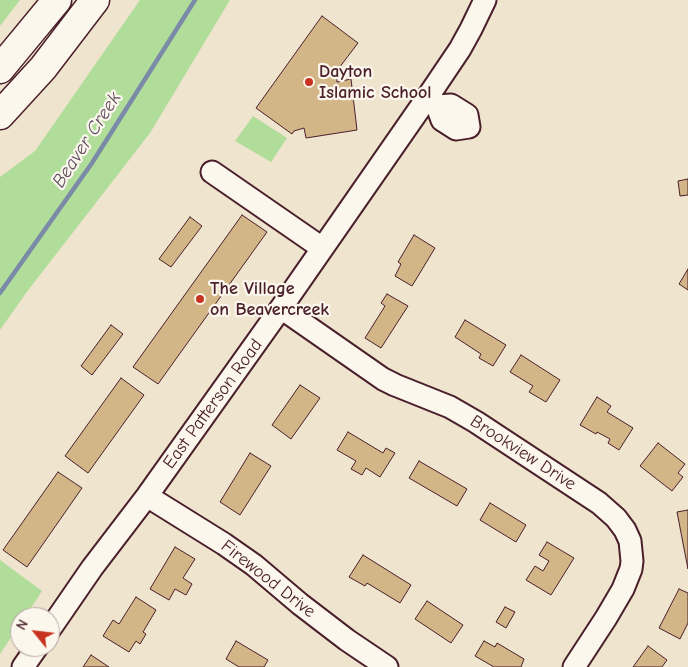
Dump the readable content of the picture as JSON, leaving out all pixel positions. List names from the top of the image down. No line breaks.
{"streets":{"street":["East Patterson Road","Brookview Drive","Firewood Drive"]},"crossings":[["East Patterson Road","Brookview Drive"],["East Patterson Road","Firewood Drive"]],"water":["Beaver Creek"],"places":["Dayton Islamic School","The Village on Beavercreek"],"north":"top left"}
